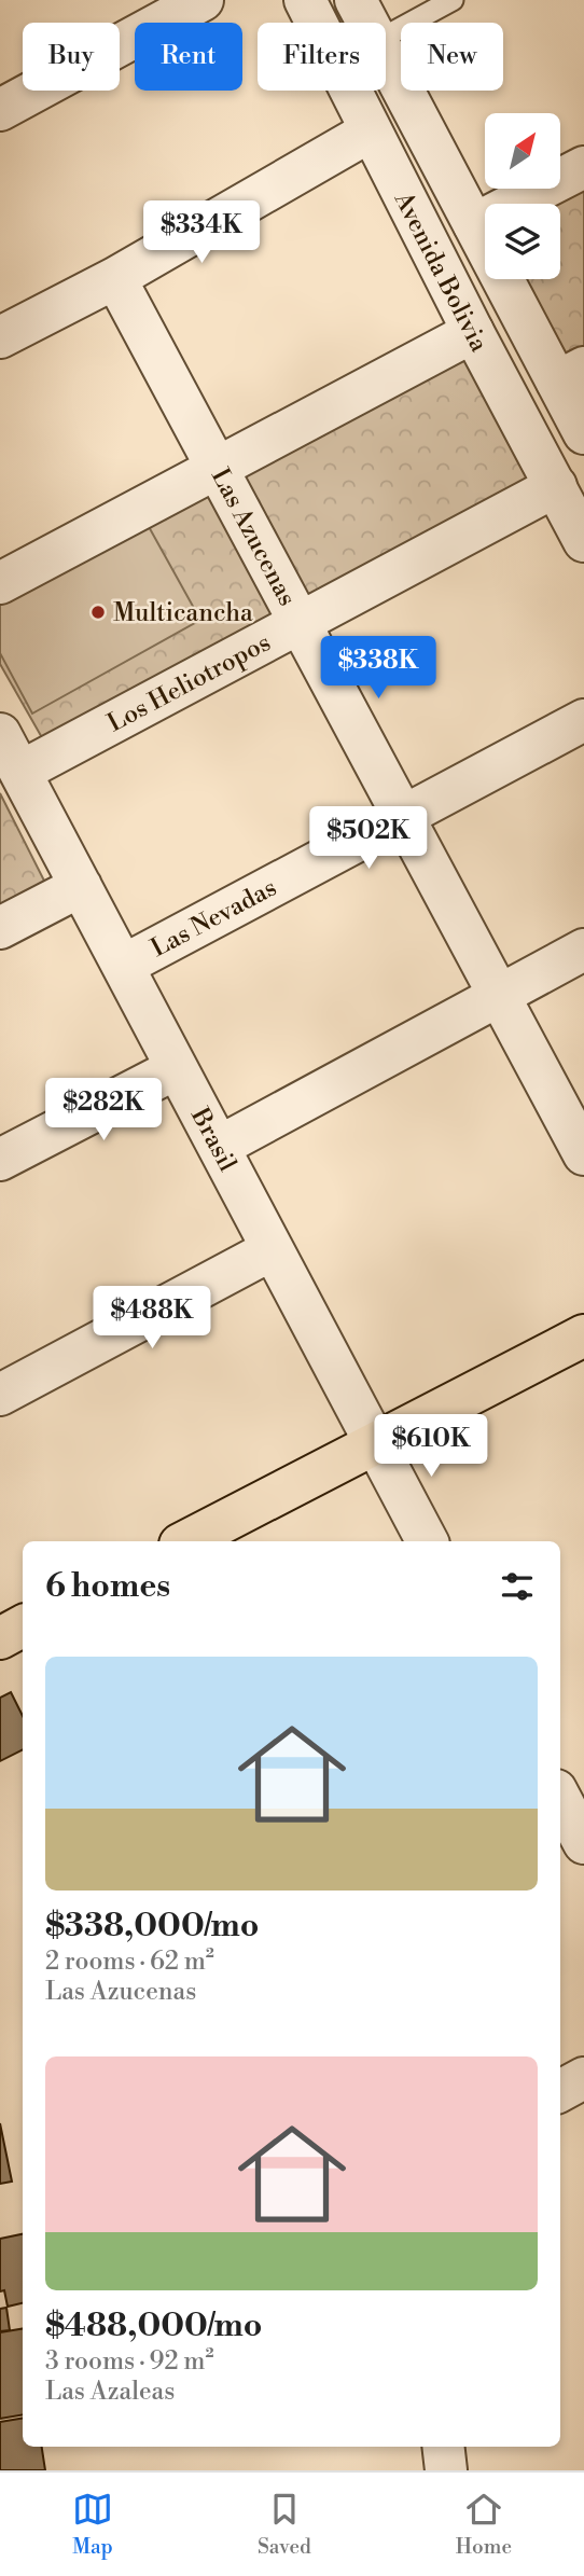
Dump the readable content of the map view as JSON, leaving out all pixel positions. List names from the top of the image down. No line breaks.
{"streets":{"street":["Avenida Bolivia","Las Azucenas","Los Heliotropos","Las Nevadas","Brasil"]},"crossings":[["Avenida Bolivia","Los Heliotropos"],["Las Azucenas","Los Heliotropos"],["Las Azucenas","Las Nevadas"],["Los Heliotropos","Brasil"],["Las Nevadas","Brasil"]],"places":["Multicancha"],"north":"top right","page":{"chip":["Buy","Rent","Filters","New"],"price":["$334K","$338K","$502K","$282K","$488K","$610K"],"heading":"6 homes","list":[{"name":"$338,000/mo","note":"2 rooms · 62 m² · Las Azucenas"},{"name":"$488,000/mo","note":"3 rooms · 92 m² · Las Azaleas"}],"tabs":["Map","Saved","Home"]}}
